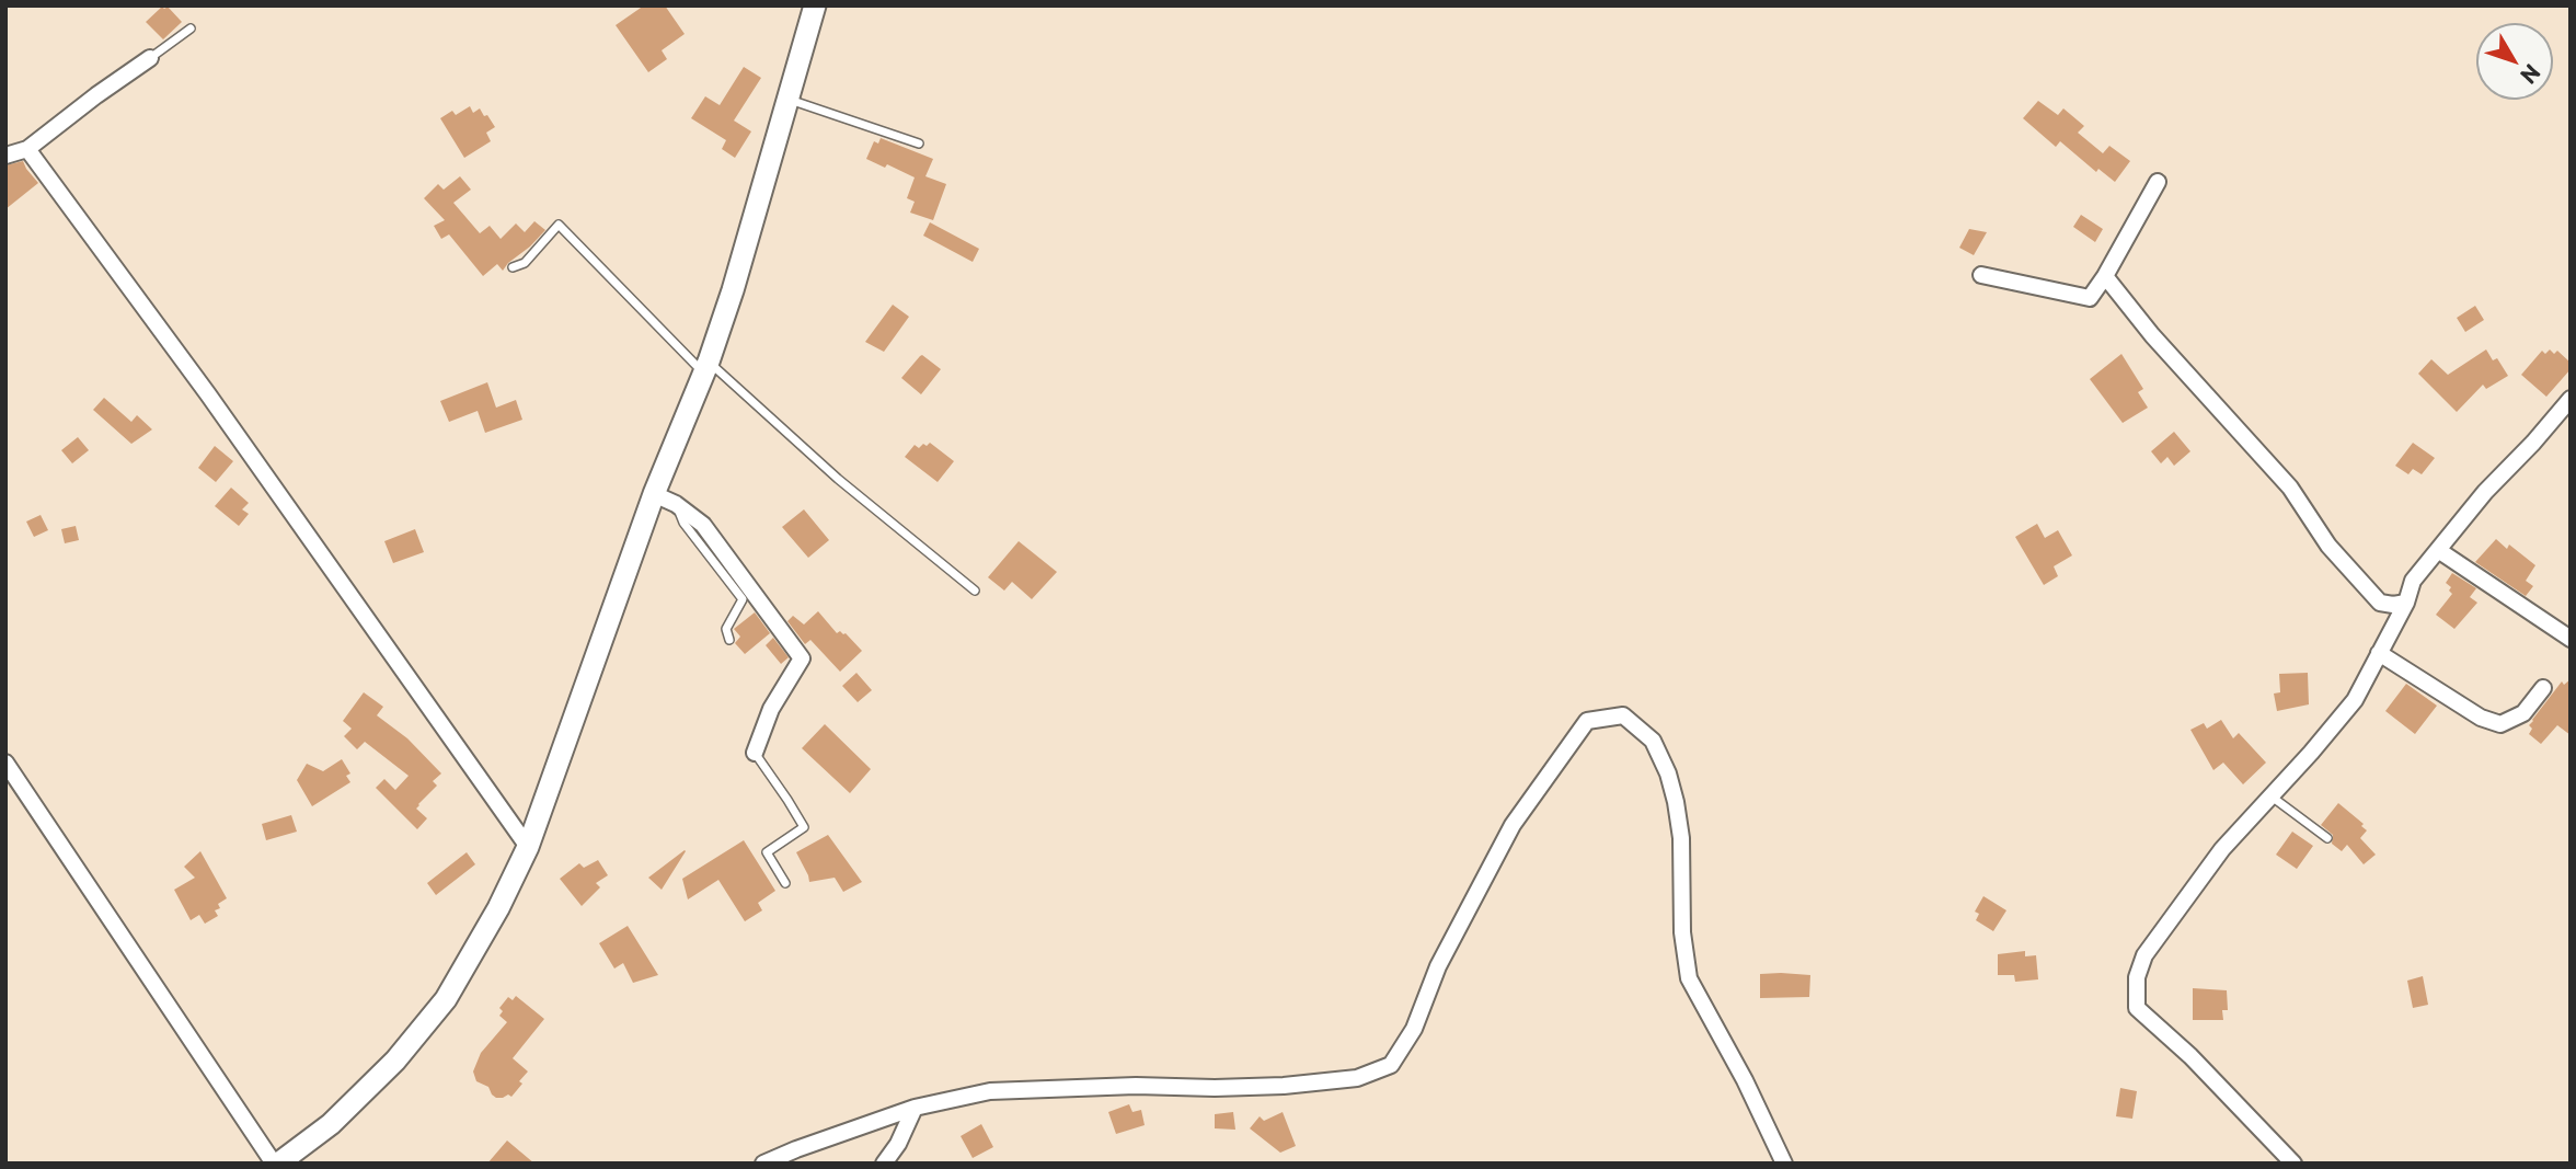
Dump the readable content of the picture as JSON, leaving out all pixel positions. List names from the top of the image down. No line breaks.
{"north":"bottom right"}
